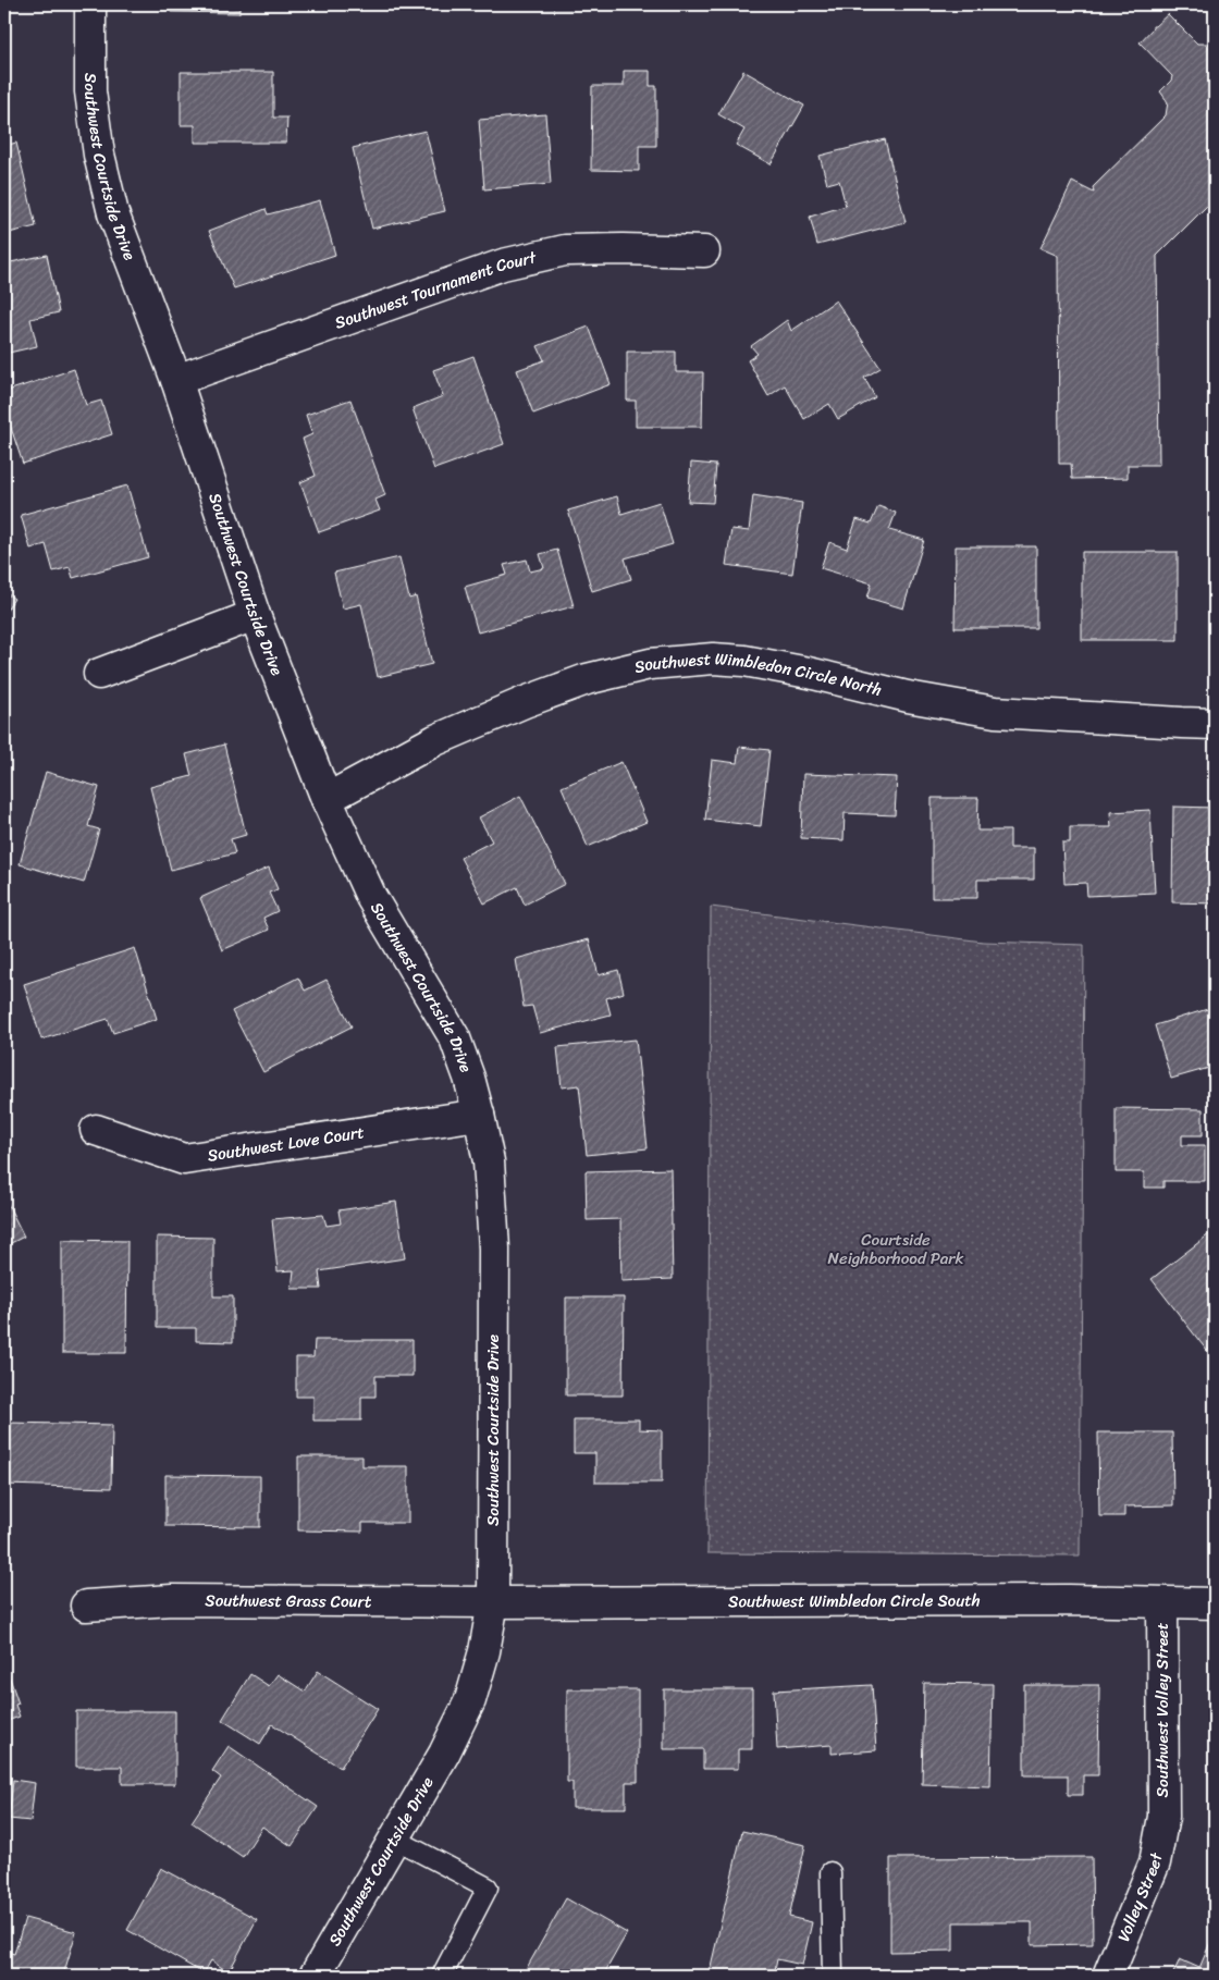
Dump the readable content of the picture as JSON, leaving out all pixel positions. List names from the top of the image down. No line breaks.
{"streets":{"street":["Southwest Courtside Drive","Southwest Tournament Court","Southwest Wimbledon Circle North","Southwest Love Court","Southwest Grass Court","Southwest Wimbledon Circle South","Southwest Volley Street","Volley Street"]},"crossings":[["Southwest Courtside Drive","Southwest Tournament Court"],["Southwest Courtside Drive","Southwest Wimbledon Circle North"],["Southwest Courtside Drive","Southwest Love Court"],["Southwest Courtside Drive","Southwest Grass Court"],["Southwest Courtside Drive","Southwest Wimbledon Circle South"],["Southwest Grass Court","Southwest Wimbledon Circle South"],["Southwest Wimbledon Circle South","Southwest Volley Street"],["Southwest Volley Street","Volley Street"]],"parks":["Courtside Neighborhood Park"]}
